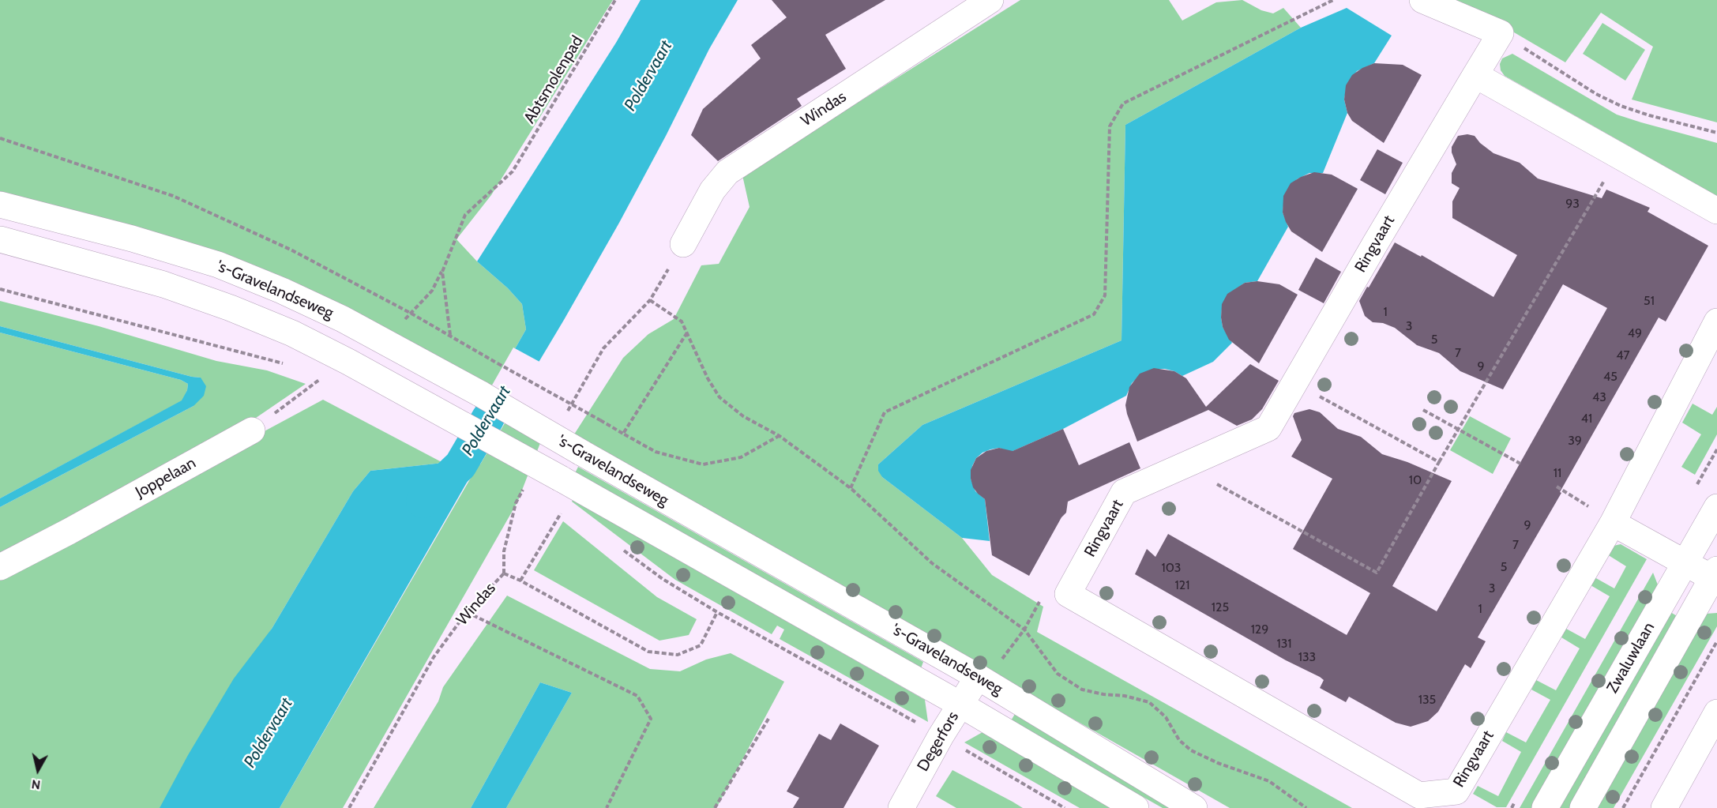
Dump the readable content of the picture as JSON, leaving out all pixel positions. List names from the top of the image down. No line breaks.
{"streets":{"main road":["Windas","Ringvaart","'s-Gravelandseweg","Joppelaan","Zwaluwlaan","Degerfors"],"path":["Abtsmolenpad"]},"crossings":[["'s-Gravelandseweg","Degerfors"]],"water":["Poldervaart"],"house_numbers":["93","51","1","3","49","5","7","47","9","45","43","41","39","11","10","9","7","5","103","121","3","125","1","129","131","133","135"],"north":"bottom"}
